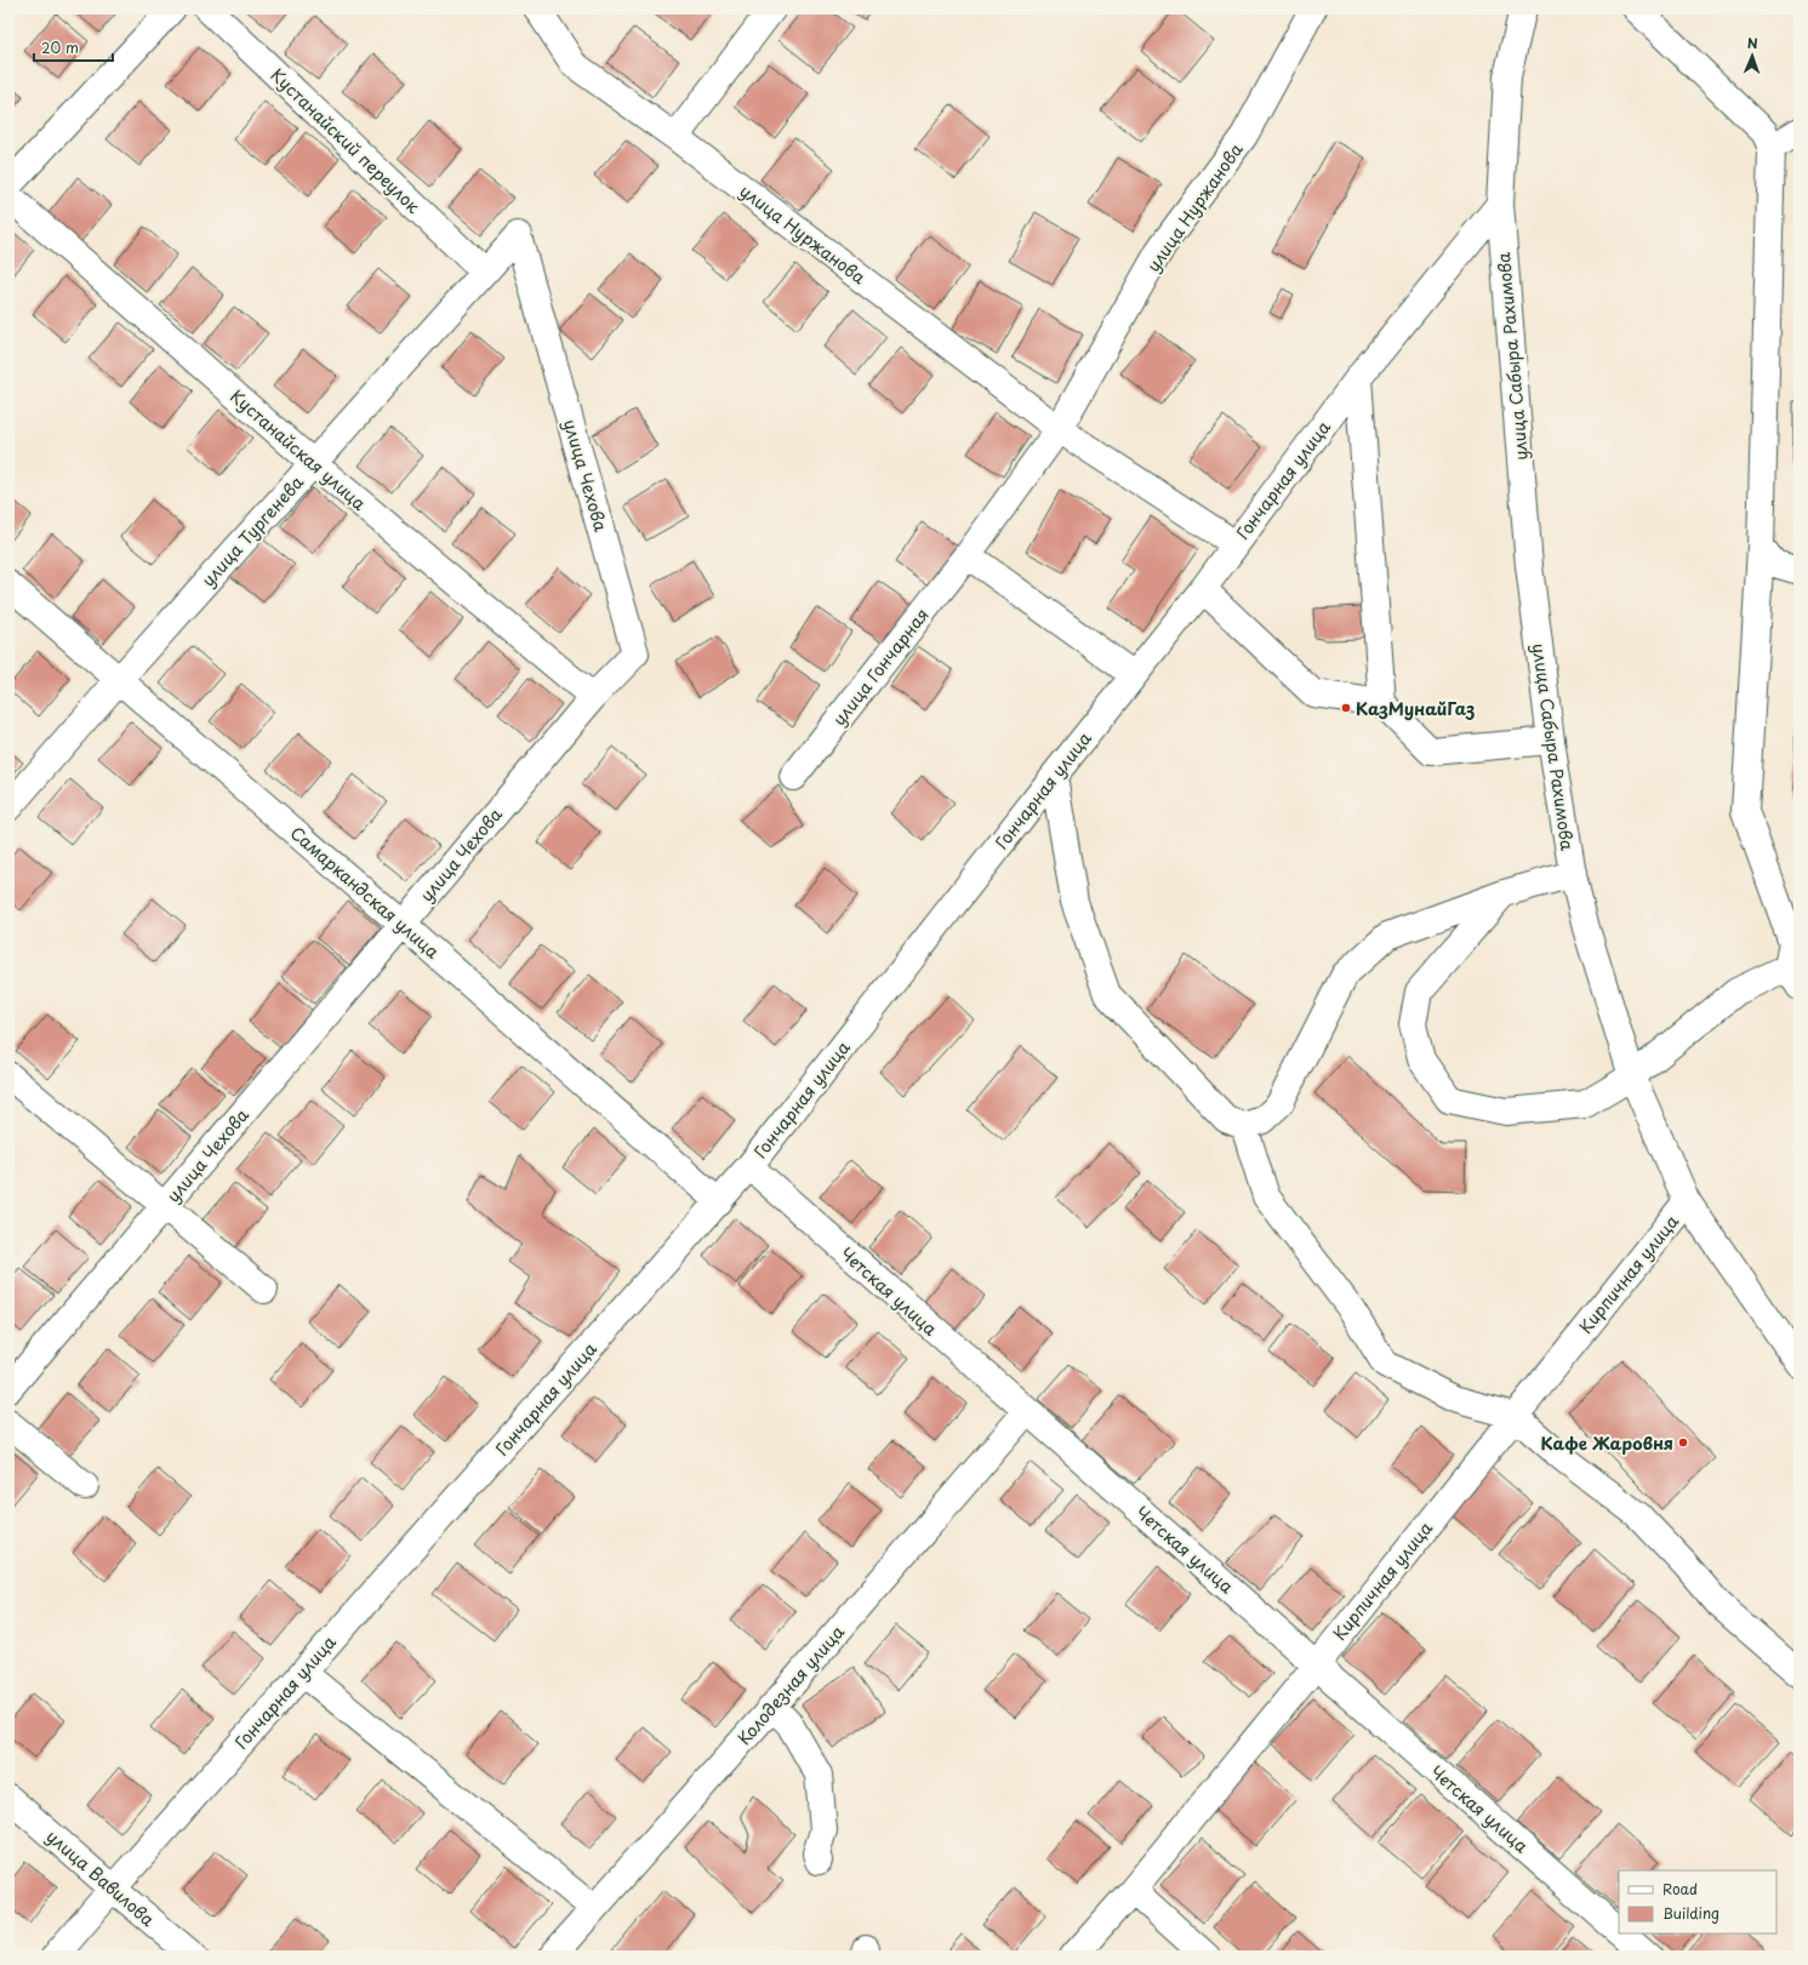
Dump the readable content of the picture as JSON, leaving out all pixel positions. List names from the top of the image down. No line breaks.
{"streets":{"street":["Кустанайский переулок","улица Нуржанова","улица Сабыра Рахимова","Кустанайская улица","улица Чехова","Гончарная улица","улица Тургенева","улица Гончарная","Самаркандская улица","Кирпичная улица","Четская улица","Колодезная улица","улица Вавилова"]},"crossings":[["Кустанайский переулок","улица Тургенева"],["улица Нуржанова","Гончарная улица"],["улица Нуржанова","улица Гончарная"],["улица Сабыра Рахимова","Гончарная улица"],["улица Сабыра Рахимова","Кирпичная улица"],["Кустанайская улица","улица Чехова"],["Кустанайская улица","улица Тургенева"],["улица Чехова","улица Тургенева"],["улица Чехова","Самаркандская улица"],["Гончарная улица","Самаркандская улица"],["Гончарная улица","Четская улица"],["Гончарная улица","улица Вавилова"],["улица Тургенева","Самаркандская улица"],["Кирпичная улица","Четская улица"],["Четская улица","Колодезная улица"]],"places":["КазМунайГаз","Кафе Жаровня"],"legend":["Road","Building"],"scale_bar":"20 m","north":"top"}
